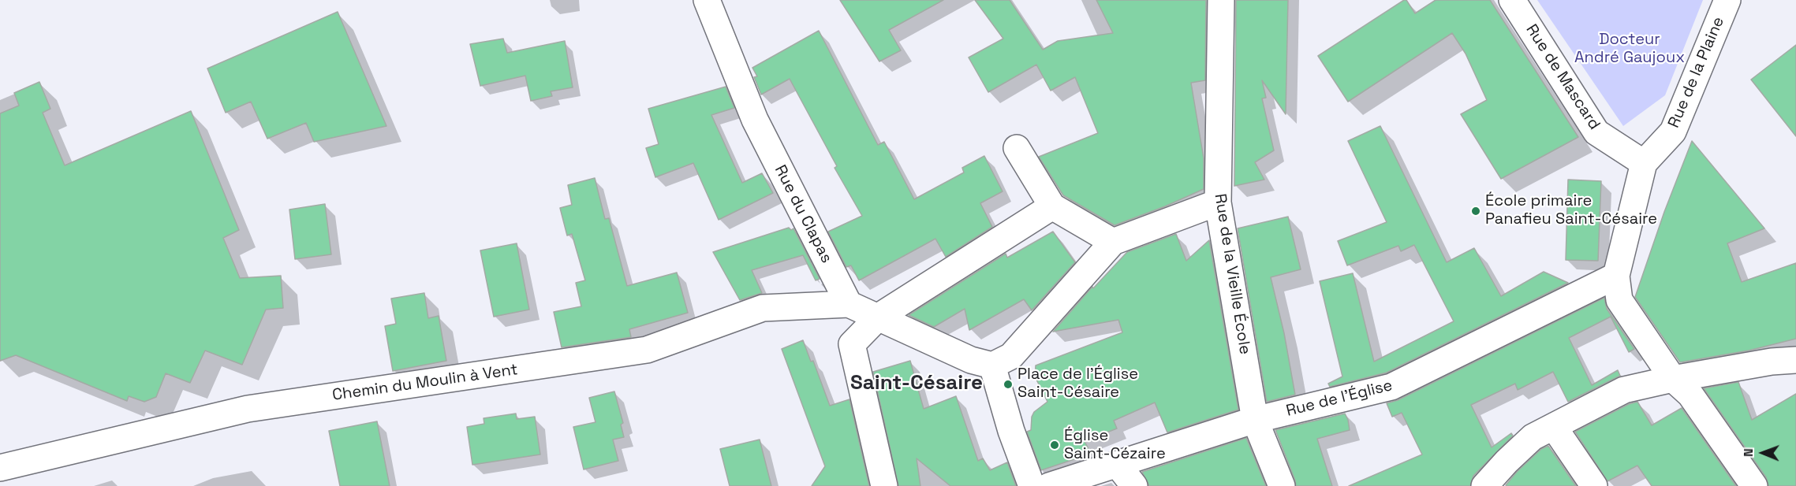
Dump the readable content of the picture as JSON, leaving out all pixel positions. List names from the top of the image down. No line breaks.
{"streets":{"street":["Rue de la Plaine","Rue de Mascard","Rue du Clapas","Rue de la Vieille École","Chemin du Moulin à Vent","Rue de l'Église"]},"crossings":[["Rue de la Plaine","Rue de Mascard"],["Rue du Clapas","Chemin du Moulin à Vent"],["Rue de la Vieille École","Rue de l'Église"]],"districts":["Saint-Césaire"],"parks":["Docteur André Gaujoux"],"places":["École primaire Panafieu Saint-Césaire","Place de l'Église Saint-Césaire","Église Saint-Cézaire"],"north":"left"}
